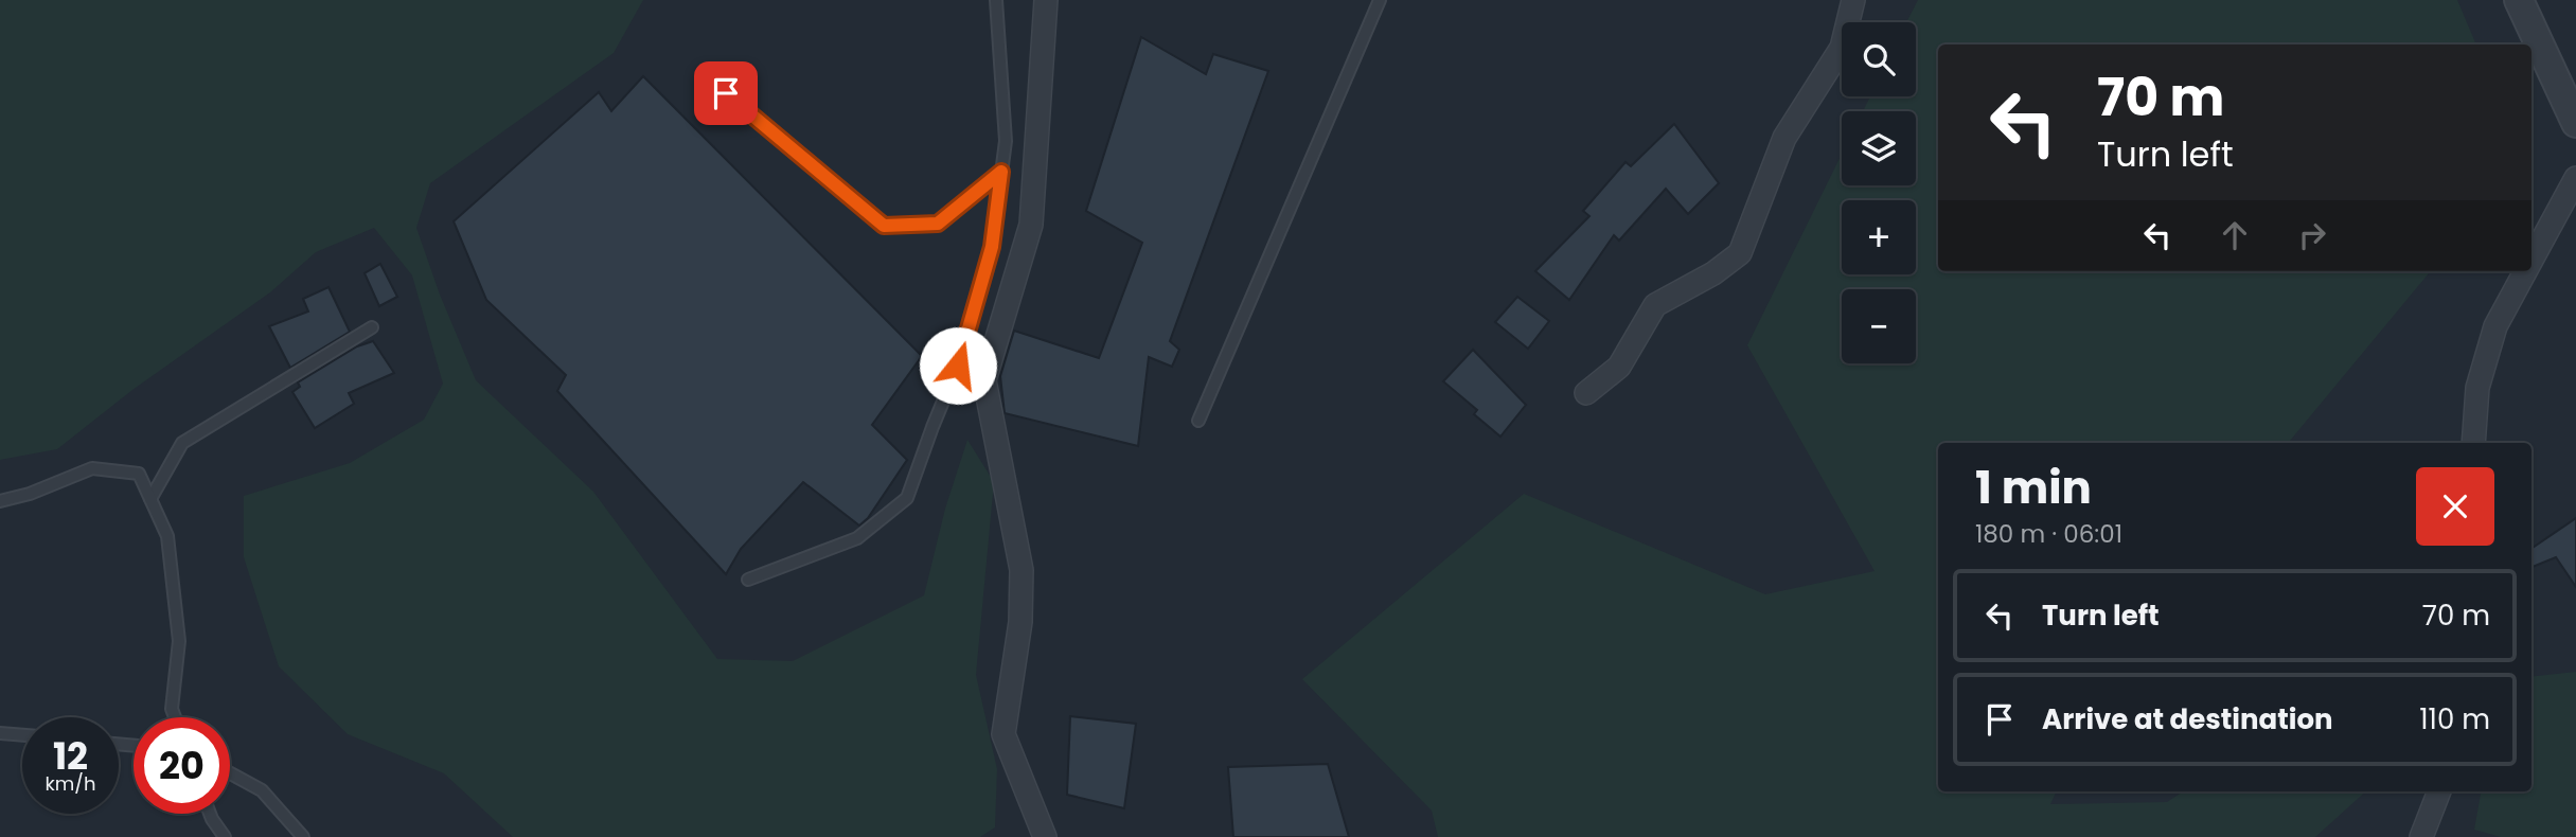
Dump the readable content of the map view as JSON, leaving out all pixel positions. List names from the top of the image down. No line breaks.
{"page":{"map_buttons":["+","−"],"turn":["70 m","Turn left"],"heading":["1 min","180 m · 06:01"],"list":[{"name":"Turn left","value":"70 m"},{"name":"Arrive at destination","value":"110 m"}],"speed":"12 km/h","limit":"20"}}
